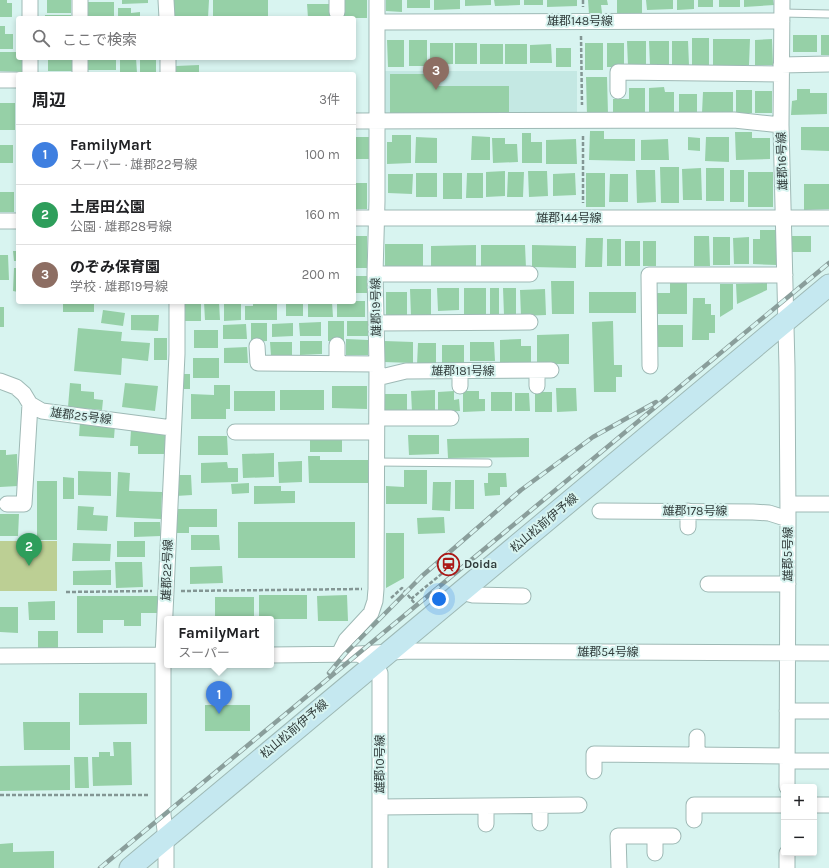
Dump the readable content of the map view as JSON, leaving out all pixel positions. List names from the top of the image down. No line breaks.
{"streets":{"main road":["松山松前伊予線"],"street":["雄郡148号線","雄郡16号線","雄郡144号線","雄郡19号線","雄郡181号線","雄郡25号線","雄郡178号線","雄郡5号線","雄郡22号線","雄郡54号線","雄郡10号線"]},"crossings":[["雄郡148号線","雄郡16号線"],["雄郡148号線","雄郡19号線"],["雄郡16号線","雄郡144号線"],["雄郡16号線","松山松前伊予線"],["雄郡16号線","雄郡5号線"],["雄郡144号線","雄郡19号線"],["雄郡19号線","雄郡181号線"],["雄郡25号線","雄郡22号線"],["雄郡178号線","雄郡5号線"],["松山松前伊予線","雄郡5号線"],["松山松前伊予線","雄郡22号線"],["松山松前伊予線","雄郡54号線"],["松山松前伊予線","雄郡10号線"],["雄郡5号線","雄郡54号線"],["雄郡54号線","雄郡10号線"]],"places":{"station":["Doida"]},"page":{"search":"ここで検索","pins":["3","2","1"],"heading":["周辺","3件"],"list":[{"mark":"1","name":"FamilyMart","note":"スーパー · 雄郡22号線","value":"100 m"},{"mark":"2","name":"土居田公園","note":"公園 · 雄郡28号線","value":"160 m"},{"mark":"3","name":"のぞみ保育園","note":"学校 · 雄郡19号線","value":"200 m"}],"popup":["FamilyMart","スーパー"],"map_buttons":["+","−"]}}
